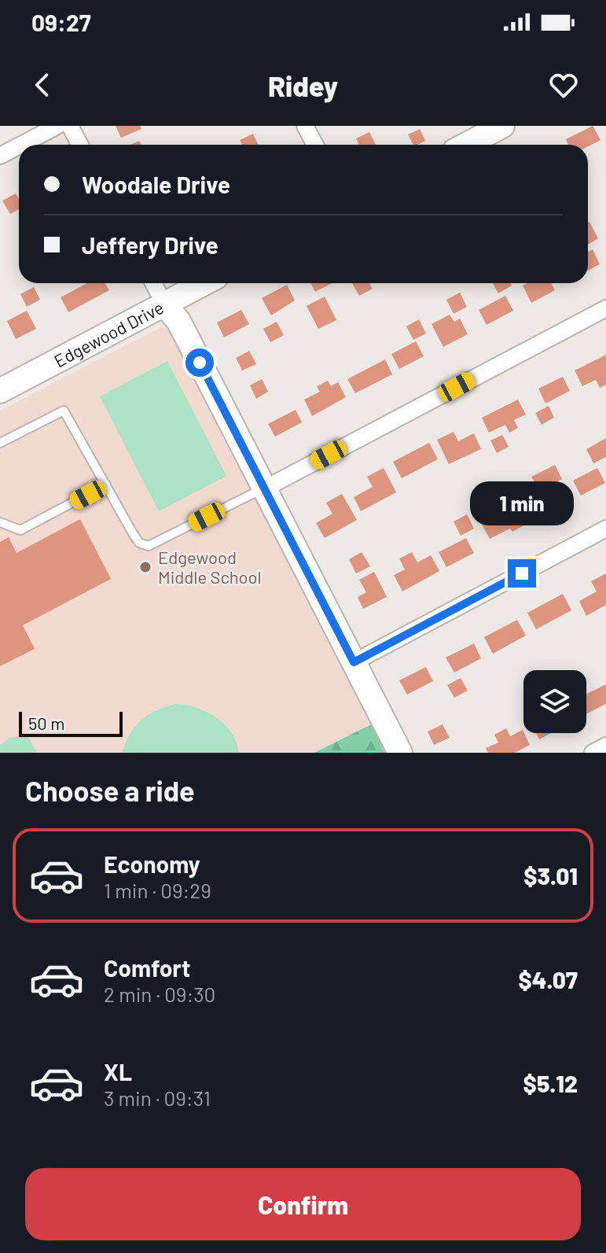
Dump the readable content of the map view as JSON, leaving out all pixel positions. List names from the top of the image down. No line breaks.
{"streets":{"street":["Edgewood Drive"]},"places":["Edgewood Middle School"],"scale_bar":"50 m","page":{"status":"09:27","header":"Ridey","banner":["Woodale Drive","Jeffery Drive"],"bubble":"1 min","scale":"50 m","heading":"Choose a ride","list":[{"name":"Economy","note":"1 min · 09:29","value":"$3.01"},{"name":"Comfort","note":"2 min · 09:30","value":"$4.07"},{"name":"XL","note":"3 min · 09:31","value":"$5.12"}],"buttons":"Confirm"}}
